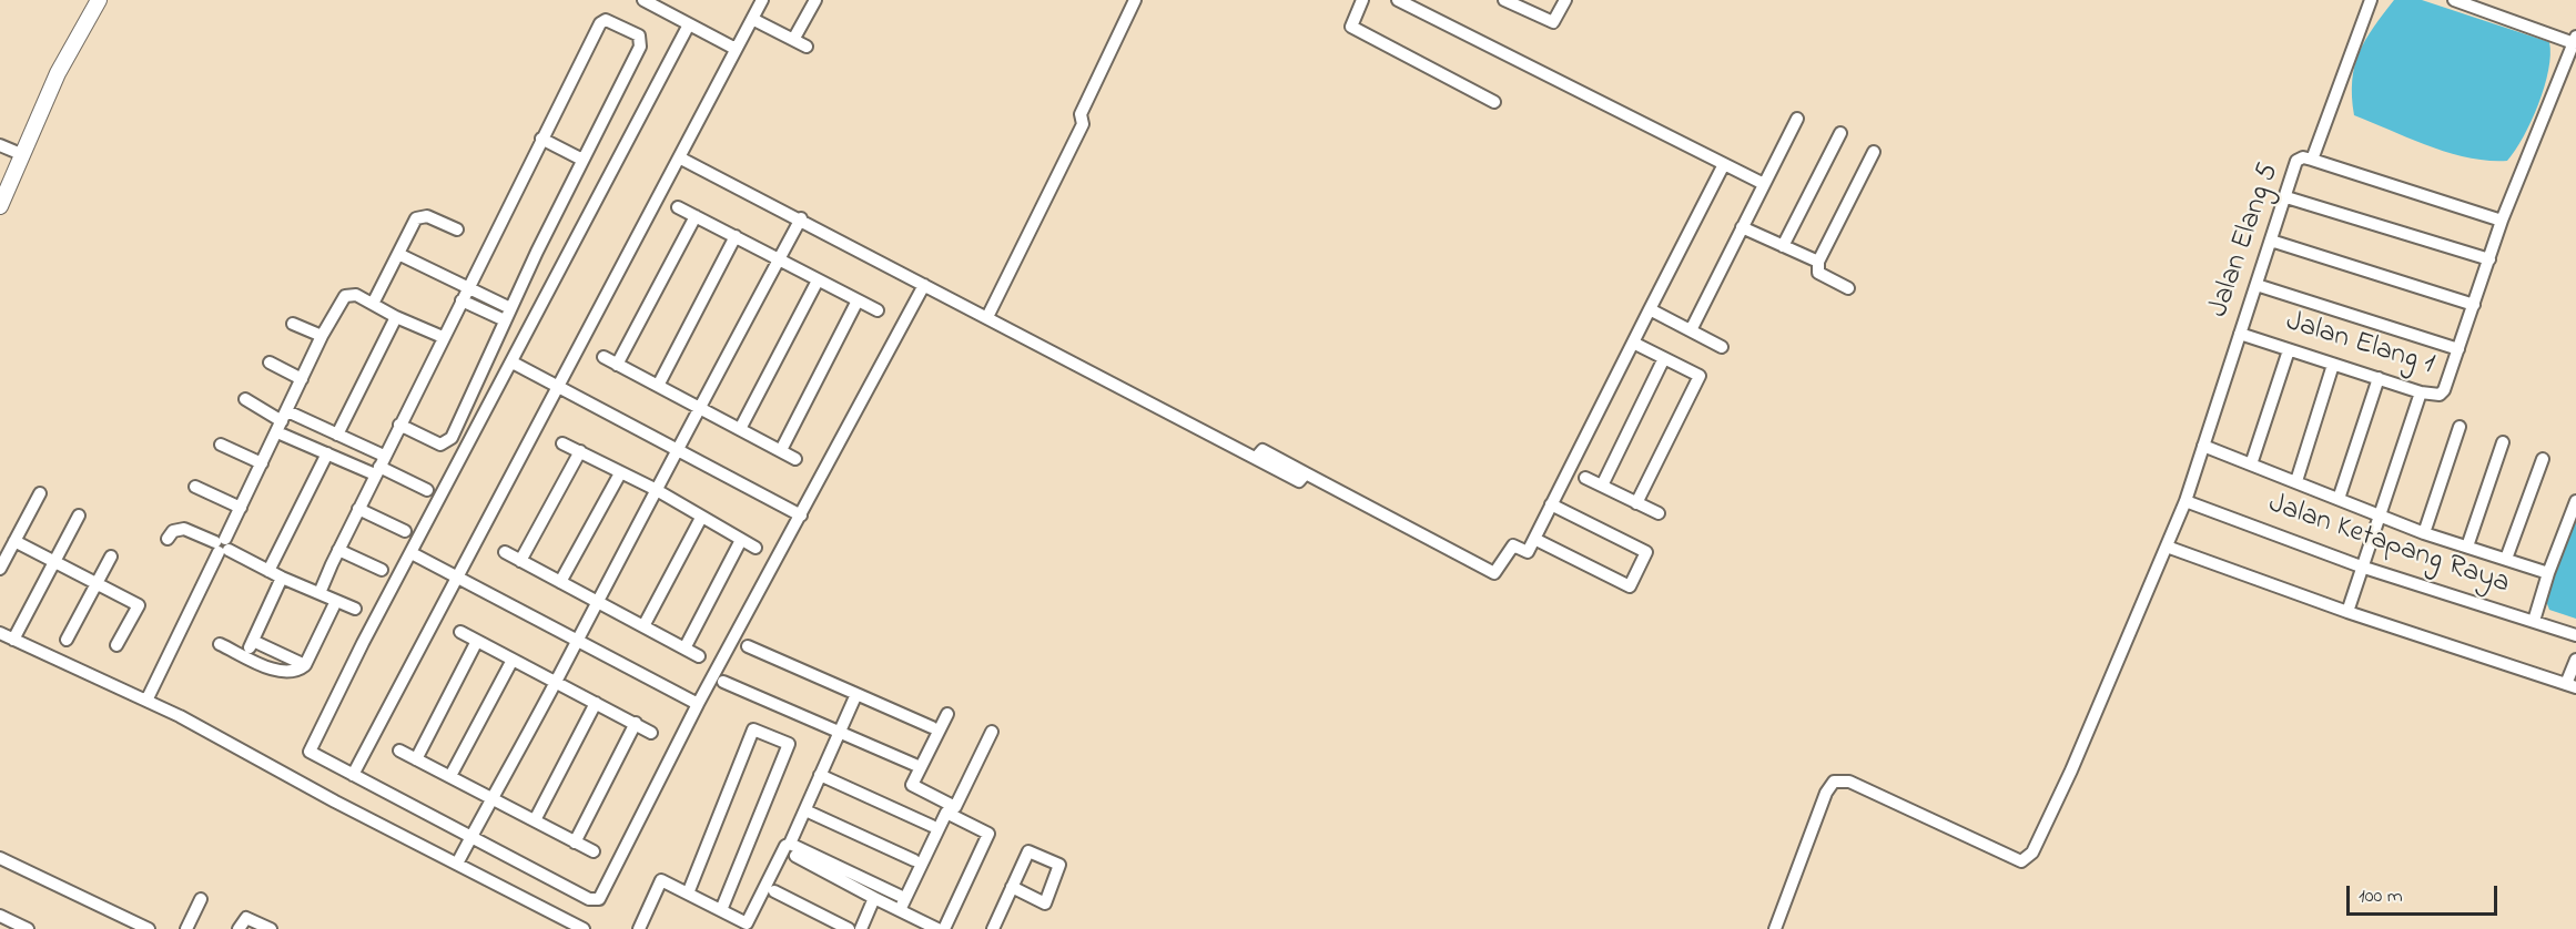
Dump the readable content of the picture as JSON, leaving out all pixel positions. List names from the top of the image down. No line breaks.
{"streets":{"street":["Jalan Elang 5","Jalan Elang 1","Jalan Ketapang Raya"]},"crossings":[["Jalan Elang 5","Jalan Elang 1"],["Jalan Elang 5","Jalan Ketapang Raya"]],"scale_bar":"100 m"}
